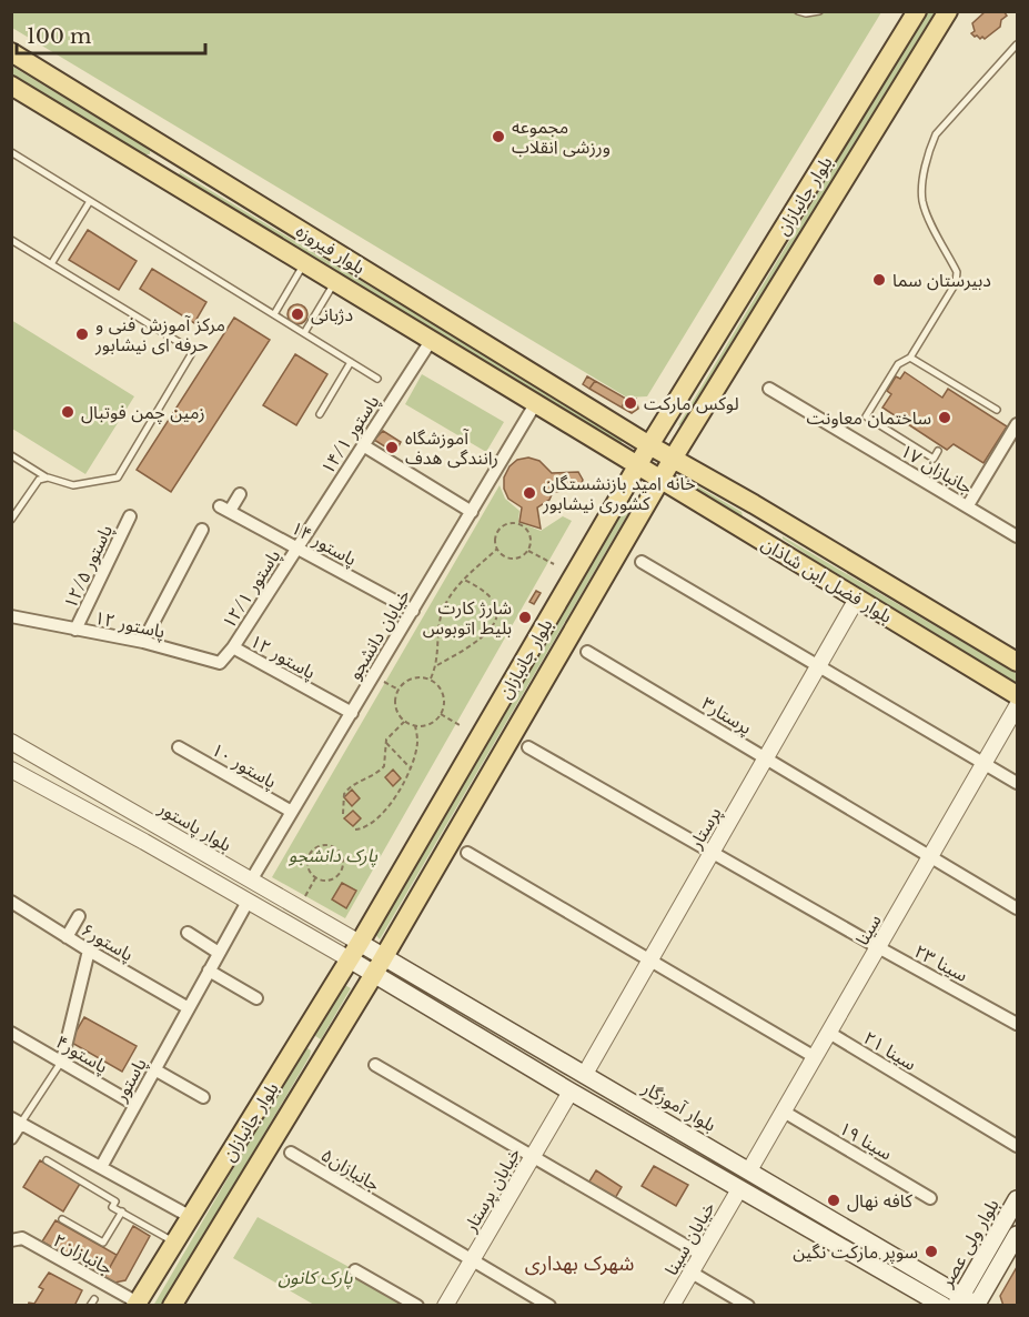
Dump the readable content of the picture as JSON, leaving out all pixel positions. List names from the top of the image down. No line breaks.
{"streets":{"main road":["بلوار جانبازان","بلوار فیروزه","بلوار فضل ابن شاذان","بلوار آموزگار","بلوار ولی عصر"],"street":["پاستور ۱۴/۱","جانبازان ۱۷","پاستور ۱۴","پاستور ۱۲/۵","پاستور ۱۲/۱","۱۲ پاستور","خیابان دانشجو","پاستور ۱۲","پرستار۳","پاستور ۱۰","بلوار پاستور","پرستار","سینا","پاستور۶","سینا ۲۳","سینا ۲۱","پاستور۴","پاستور","سینا ۱۹","جانبازان۵","خیابان پرستار","خیابان سینا","جانبازان۲"]},"crossings":[["بلوار جانبازان","بلوار فیروزه"],["بلوار جانبازان","بلوار فضل ابن شاذان"],["بلوار جانبازان","بلوار پاستور"],["بلوار جانبازان","بلوار آموزگار"],["بلوار جانبازان","جانبازان۲"],["بلوار فیروزه","پاستور ۱۴/۱"],["بلوار فیروزه","بلوار فضل ابن شاذان"],["بلوار فیروزه","خیابان دانشجو"],["پاستور ۱۴/۱","پاستور ۱۴"],["پاستور ۱۴/۱","پاستور ۱۲/۱"],["پاستور ۱۴","پاستور ۱۲/۱"],["پاستور ۱۴","خیابان دانشجو"],["پاستور ۱۲/۵","۱۲ پاستور"],["بلوار فضل ابن شاذان","پرستار"],["پاستور ۱۲/۱","۱۲ پاستور"],["پاستور ۱۲/۱","پاستور ۱۲"],["۱۲ پاستور","پاستور ۱۲"],["خیابان دانشجو","پاستور ۱۲"],["خیابان دانشجو","پاستور ۱۰"],["خیابان دانشجو","بلوار پاستور"],["پرستار۳","پرستار"],["پرستار۳","سینا"],["بلوار پاستور","بلوار آموزگار"],["پرستار","سینا ۲۳"],["پرستار","بلوار آموزگار"],["سینا","سینا ۲۳"],["سینا","سینا ۲۱"],["سینا","بلوار آموزگار"],["سینا","سینا ۱۹"],["پاستور۶","پاستور"],["پاستور۴","پاستور"],["بلوار آموزگار","بلوار ولی عصر"],["جانبازان۵","خیابان پرستار"]],"districts":["شهرک بهداری"],"parks":["پارک دانشجو","پارک کانون"],"places":["مجموعه ورزشی انقلاب","دبیرستان سما","دژبانی","مرکز آموزش فنی و حرفه ای نیشابور","لوکس مارکت","زمین چمن فوتبال","ساختمان معاونت","آموزشگاه رانندگی هدف","خانه امید بازنشستگان کشوری نیشابور","شارژ کارت بلیط اتوبوس","کافه نهال","سوپر مارکت نگین"],"scale_bar":"100 m"}
